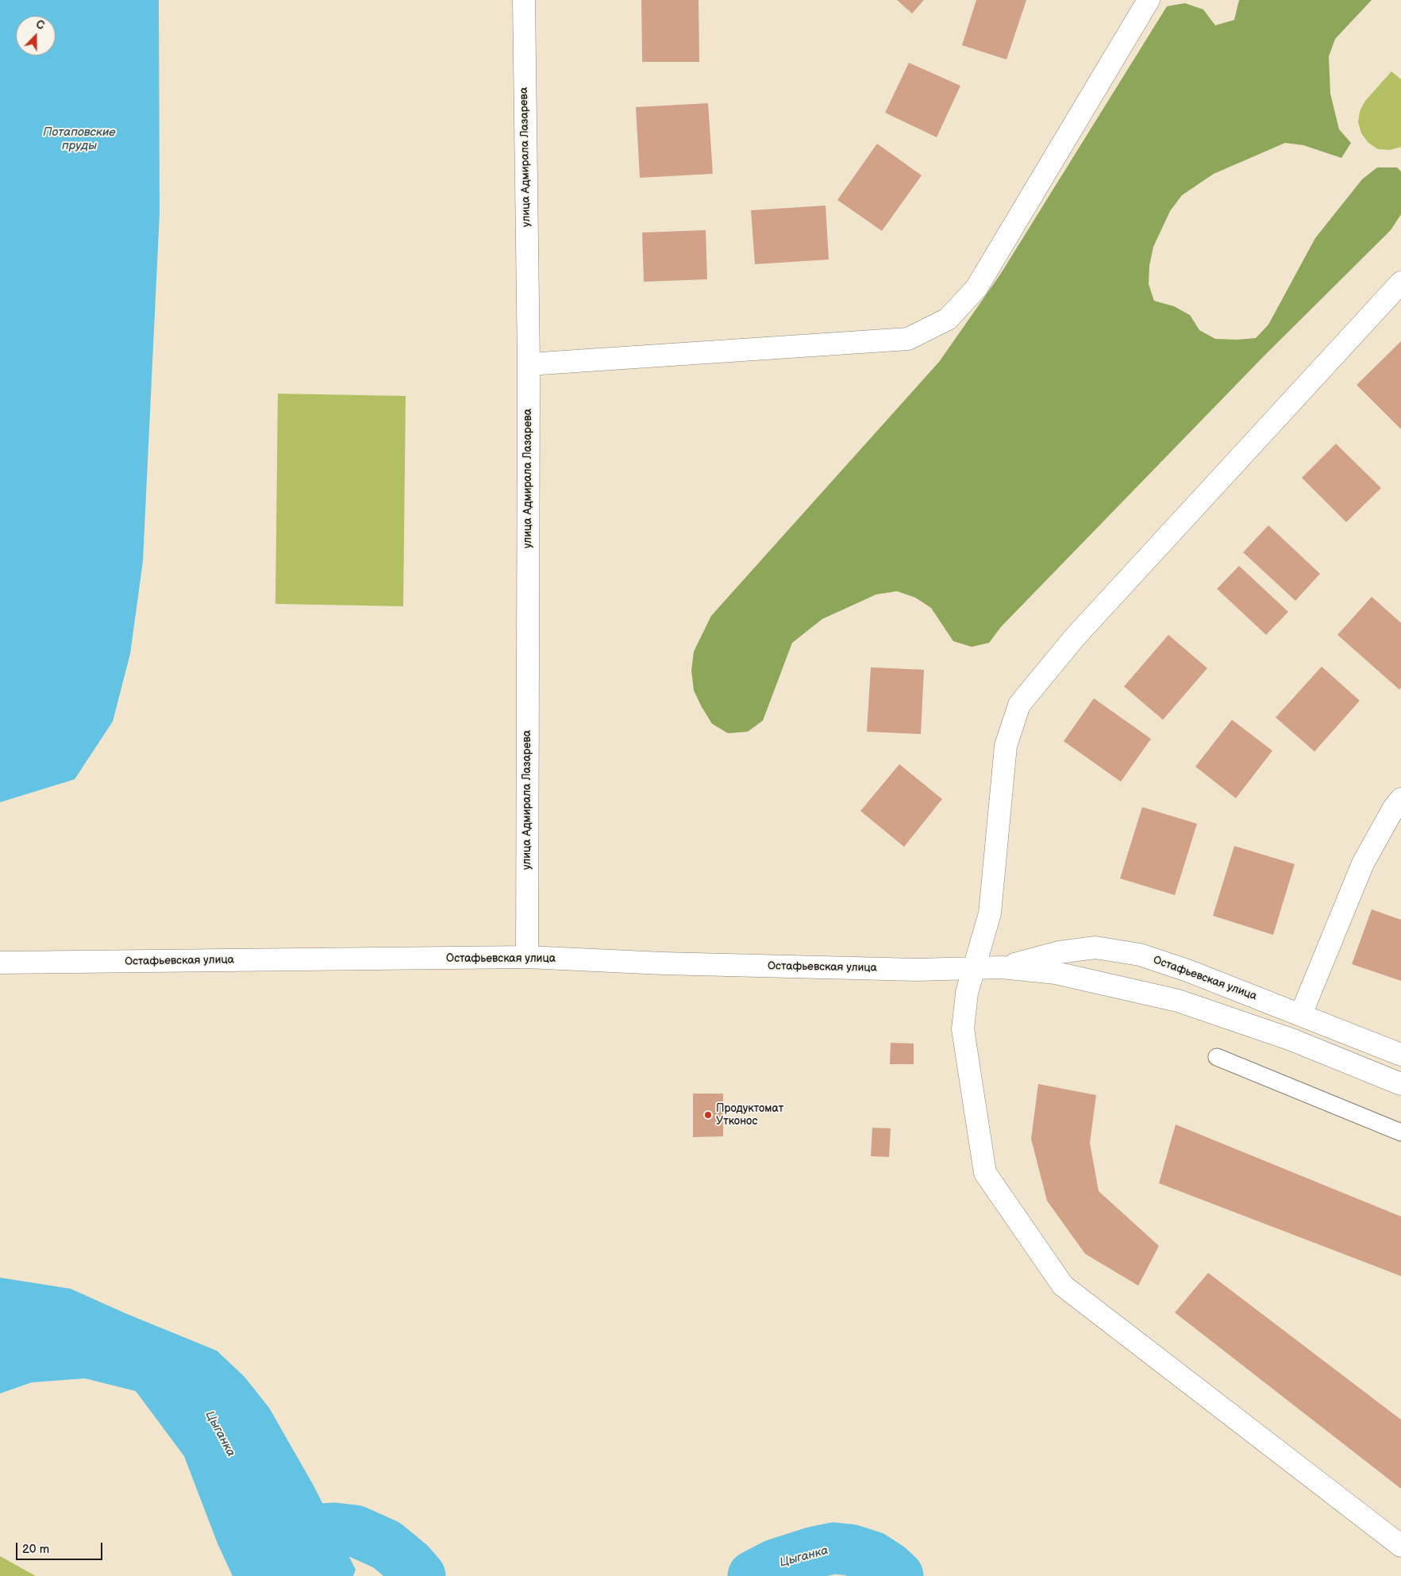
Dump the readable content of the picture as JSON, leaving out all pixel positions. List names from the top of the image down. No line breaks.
{"streets":{"street":["улица Адмирала Лазарева","Остафьевская улица"]},"crossings":[["улица Адмирала Лазарева","Остафьевская улица"]],"water":["Потаповские пруды","Цыганка"],"places":["Продуктомат Утконос"],"scale_bar":"20 m","north":"top"}
